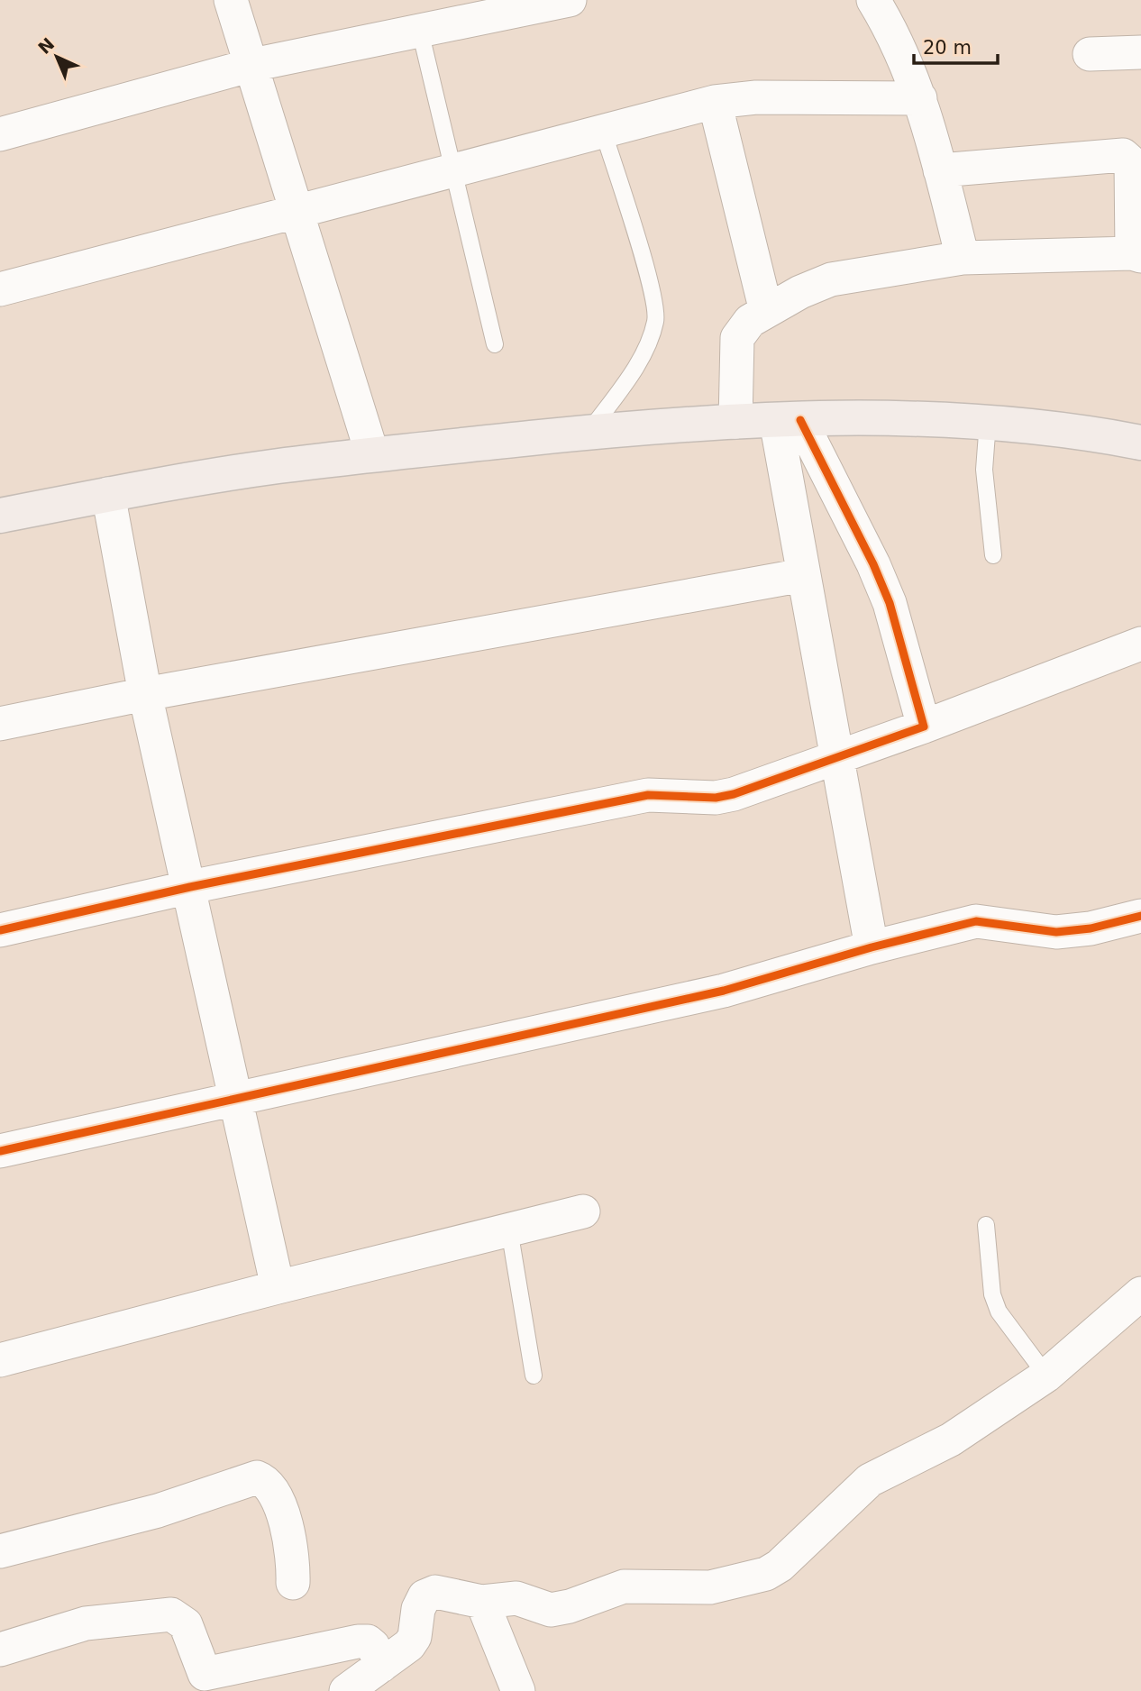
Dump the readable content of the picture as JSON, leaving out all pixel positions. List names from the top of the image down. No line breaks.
{"scale_bar":"20 m","north":"top left"}
